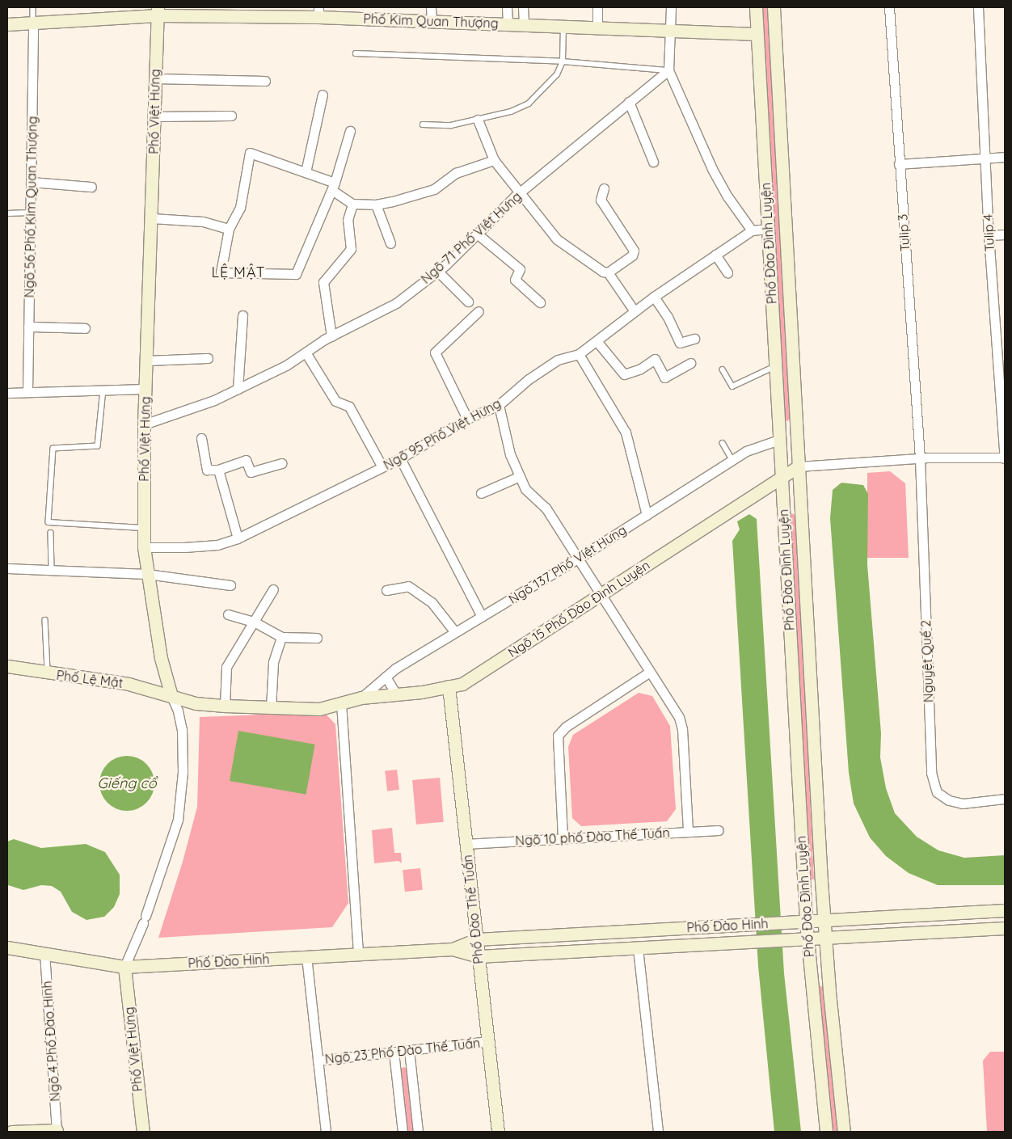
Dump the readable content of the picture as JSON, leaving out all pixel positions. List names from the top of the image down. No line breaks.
{"streets":{"street":["Phố Kim Quan Thượng","Phố Việt Hưng","Ngõ 56 Phố Kim Quan Thượng","Tulip 3","Tulip 4","Ngõ 71 Phố Việt Hưng","Phố Đào Đình Luyện","Ngõ 95 Phố Việt Hưng","Ngõ 137 Phố Việt Hưng","Ngõ 15 Phố Đào Đình Luyện","Nguyệt Quế 2","Phố Lệ Mật","Ngõ 10 phố Đào Thế Tuấn","Phố Đào Thế Tuấn","Phố Đào Hinh","Ngõ 4 Phố Đào Hinh","Ngõ 23 Phố Đào Thế Tuấn"]},"crossings":[["Phố Kim Quan Thượng","Phố Việt Hưng"],["Phố Kim Quan Thượng","Ngõ 56 Phố Kim Quan Thượng"],["Phố Kim Quan Thượng","Phố Đào Đình Luyện"],["Phố Việt Hưng","Ngõ 71 Phố Việt Hưng"],["Phố Việt Hưng","Ngõ 95 Phố Việt Hưng"],["Phố Việt Hưng","Phố Lệ Mật"],["Phố Việt Hưng","Phố Đào Hinh"],["Tulip 3","Nguyệt Quế 2"],["Phố Đào Đình Luyện","Ngõ 137 Phố Việt Hưng"],["Phố Đào Đình Luyện","Ngõ 15 Phố Đào Đình Luyện"],["Phố Đào Đình Luyện","Phố Đào Hinh"],["Ngõ 95 Phố Việt Hưng","Ngõ 10 phố Đào Thế Tuấn"],["Ngõ 137 Phố Việt Hưng","Ngõ 15 Phố Đào Đình Luyện"],["Ngõ 137 Phố Việt Hưng","Ngõ 10 phố Đào Thế Tuấn"],["Ngõ 15 Phố Đào Đình Luyện","Ngõ 10 phố Đào Thế Tuấn"],["Ngõ 15 Phố Đào Đình Luyện","Phố Đào Thế Tuấn"],["Ngõ 10 phố Đào Thế Tuấn","Phố Đào Thế Tuấn"],["Phố Đào Thế Tuấn","Phố Đào Hinh"],["Phố Đào Thế Tuấn","Ngõ 23 Phố Đào Thế Tuấn"],["Phố Đào Hinh","Ngõ 4 Phố Đào Hinh"]],"districts":["LỆ MẬT"],"water":["Giếng cổ"]}
